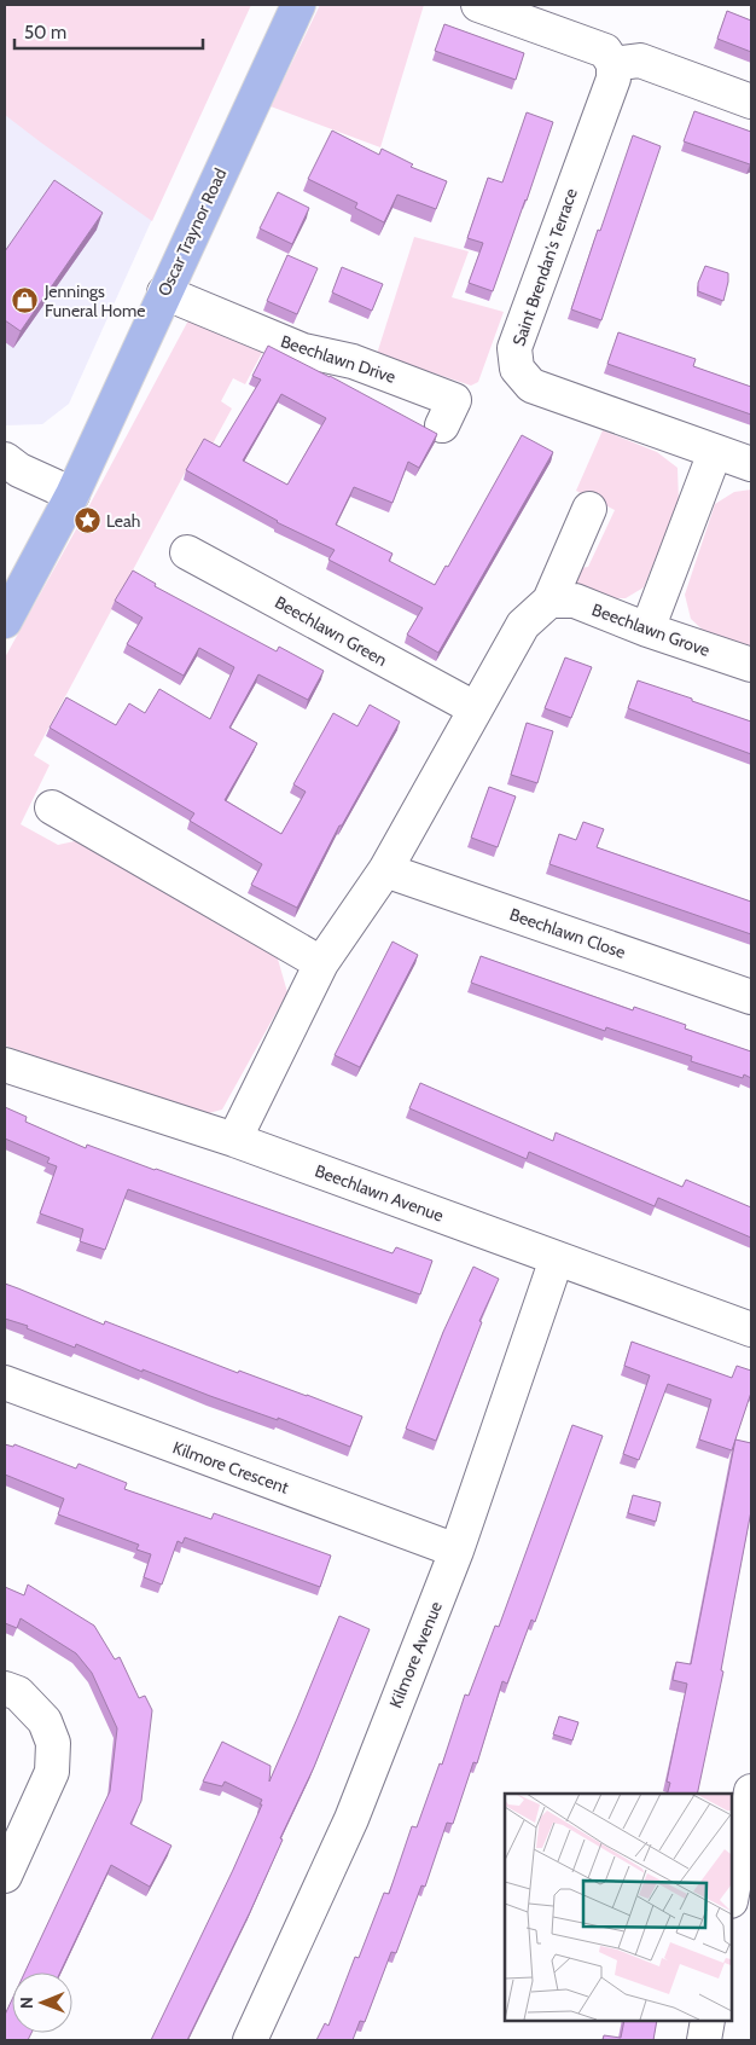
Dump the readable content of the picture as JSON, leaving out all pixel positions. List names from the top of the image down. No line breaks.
{"streets":{"main road":["Oscar Traynor Road"],"street":["Saint Brendan's Terrace","Beechlawn Drive","Beechlawn Grove","Beechlawn Green","Beechlawn Close","Beechlawn Avenue","Kilmore Crescent","Kilmore Avenue"]},"crossings":[["Oscar Traynor Road","Beechlawn Drive"],["Beechlawn Avenue","Kilmore Avenue"],["Kilmore Crescent","Kilmore Avenue"]],"places":{"shop":["Jennings Funeral Home"],"place":["Leah"]},"scale_bar":"50 m","north":"left"}
